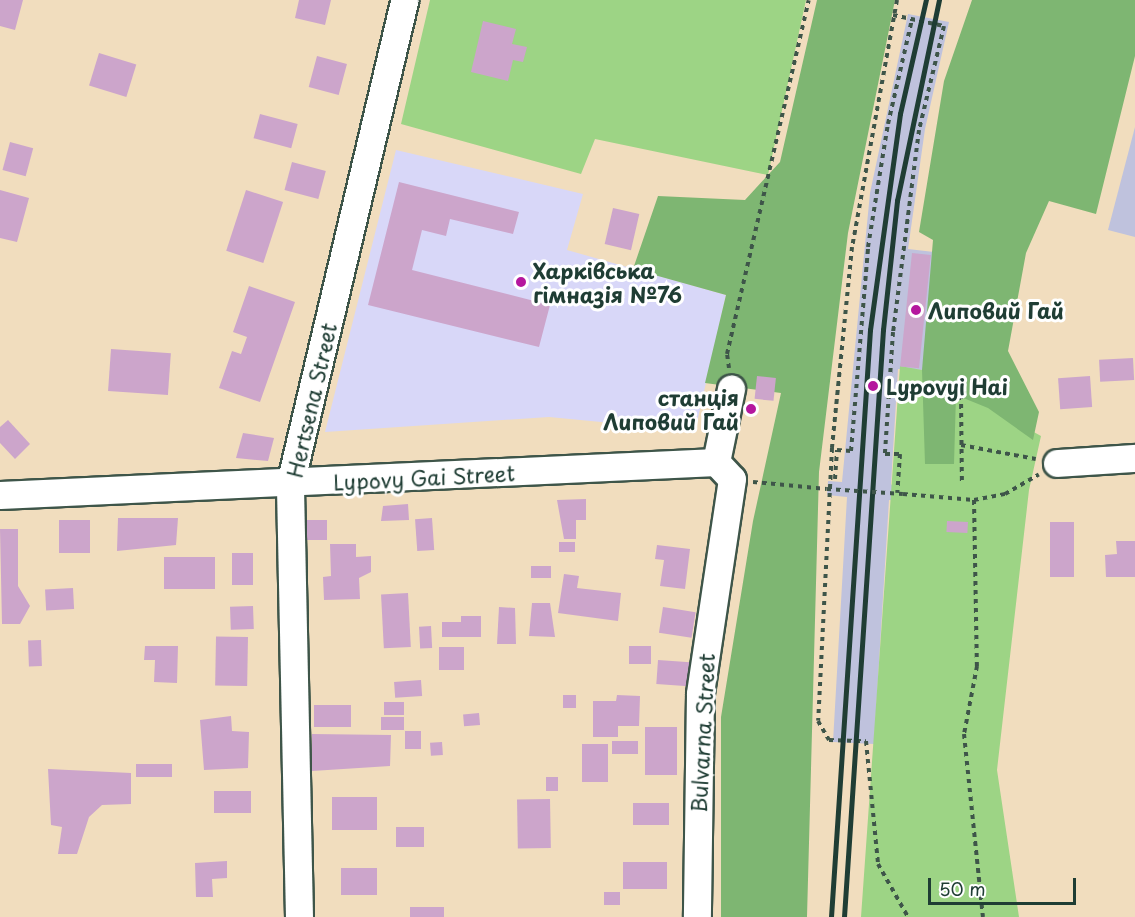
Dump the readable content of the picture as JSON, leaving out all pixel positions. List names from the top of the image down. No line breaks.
{"streets":{"street":["Hertsena Street","Lypovy Gai Street","Bulvarna Street"]},"crossings":[["Hertsena Street","Lypovy Gai Street"],["Lypovy Gai Street","Bulvarna Street"]],"places":["Харківська гімназія №76","Липовий Гай","Lypovyi Hai","станція Липовий Гай"],"scale_bar":"50 m"}
